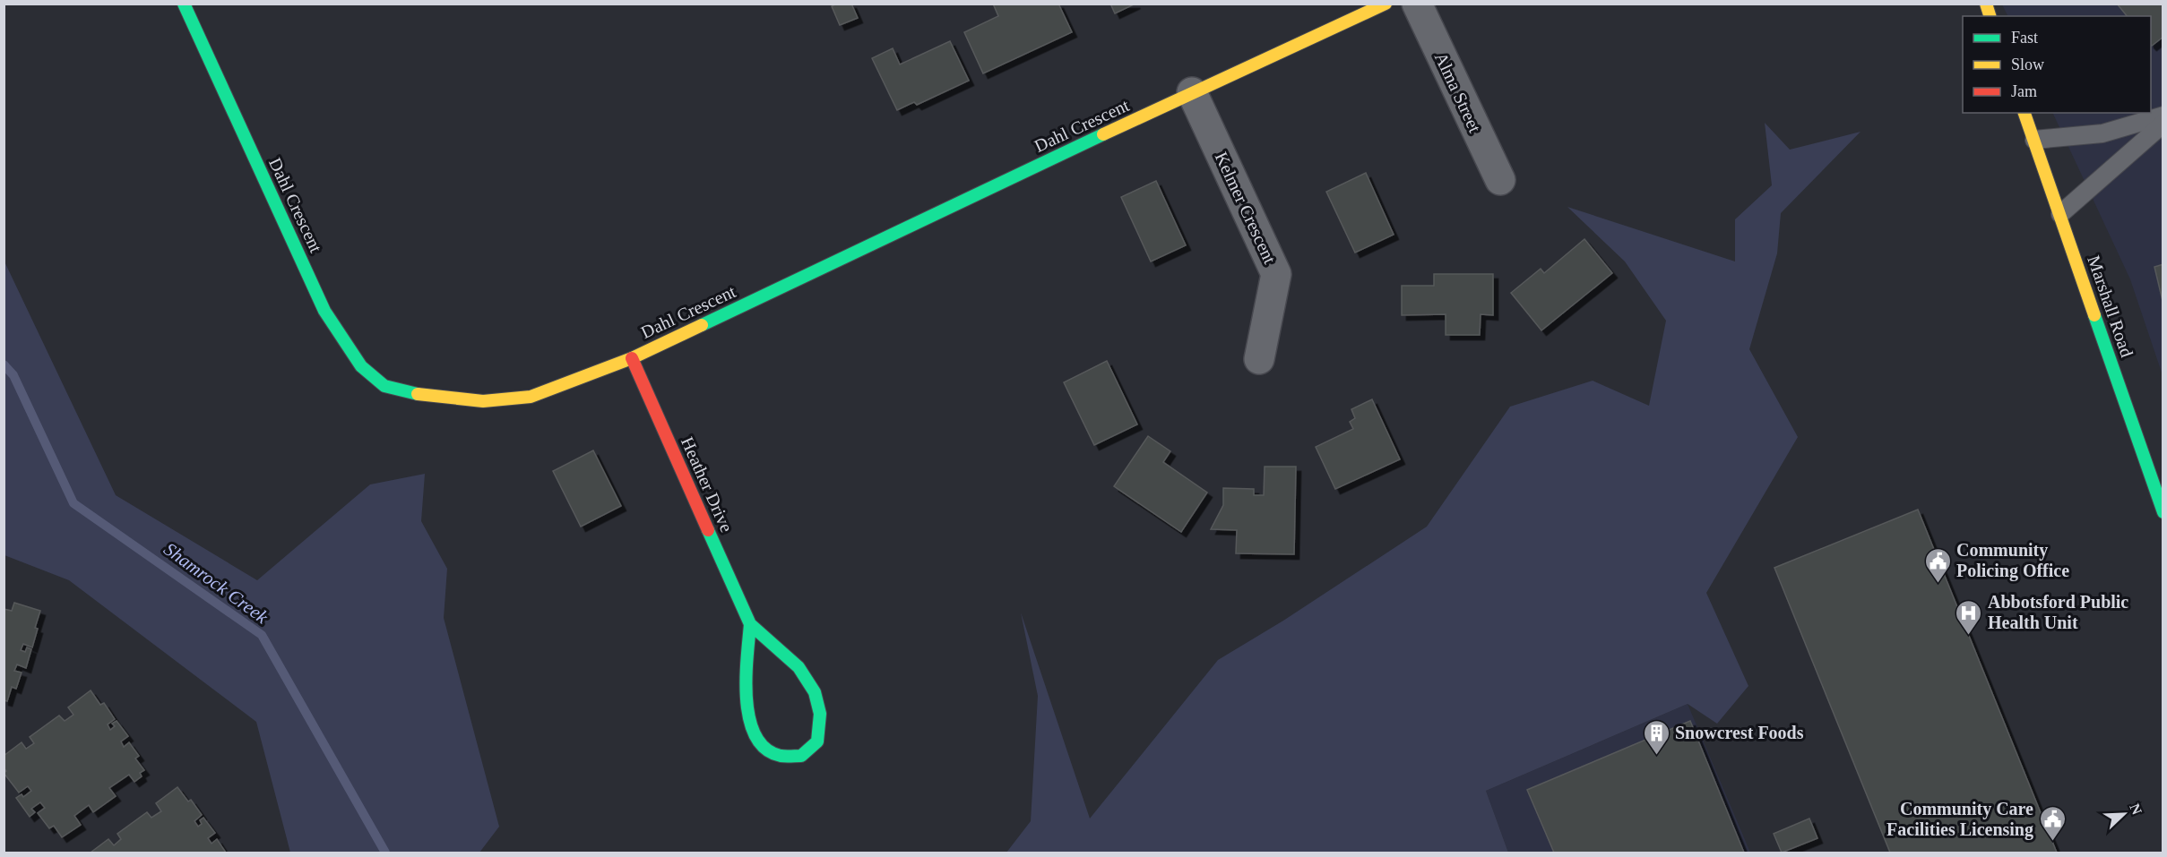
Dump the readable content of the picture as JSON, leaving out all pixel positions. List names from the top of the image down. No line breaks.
{"streets":{"street":["Alma Street","Dahl Crescent","Kelmer Crescent","Marshall Road","Heather Drive"]},"crossings":[["Dahl Crescent","Kelmer Crescent"],["Dahl Crescent","Heather Drive"]],"water":["Shamrock Creek"],"places":{"public building":["Community Policing Office","Community Care Facilities Licensing"],"hospital":["Abbotsford Public Health Unit"],"building":["Snowcrest Foods"]},"legend":["Fast","Slow","Jam"],"north":"top right"}
